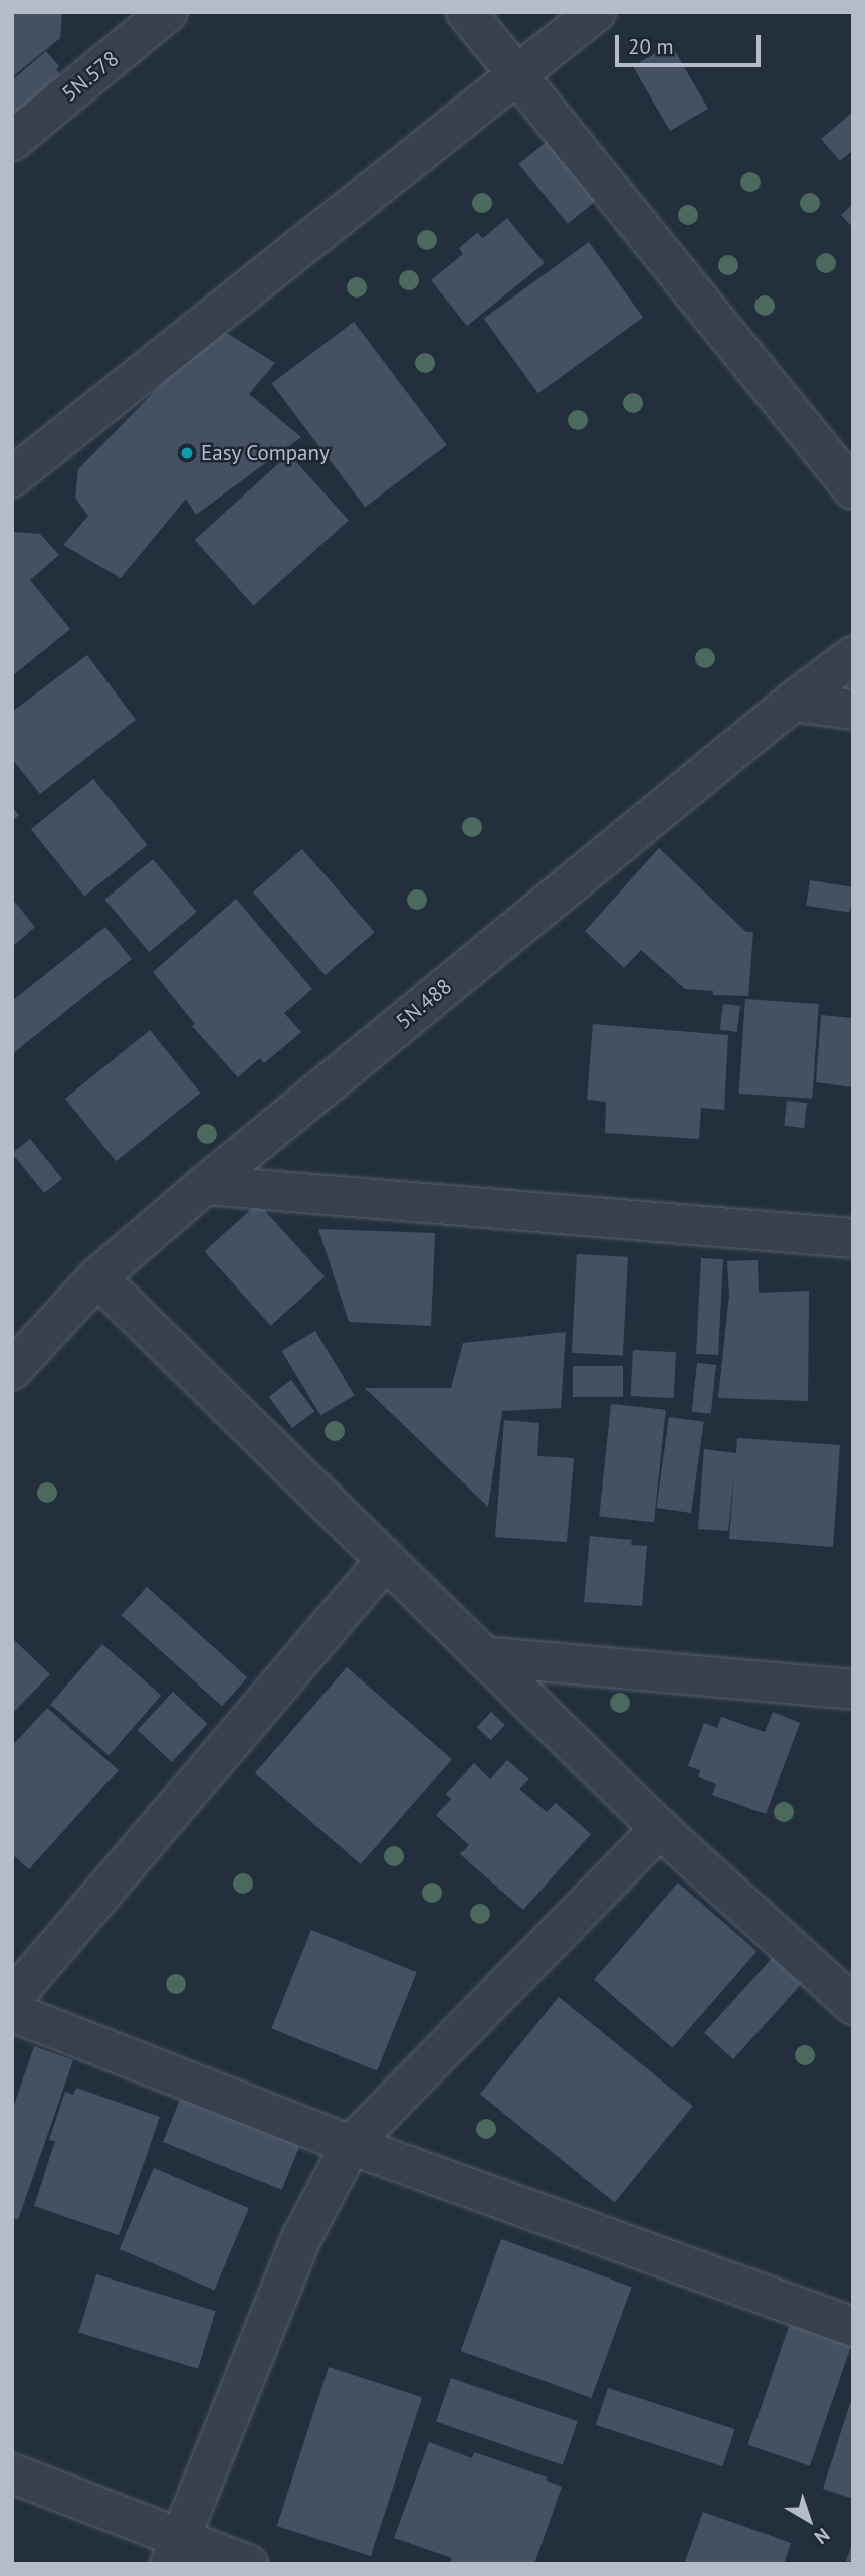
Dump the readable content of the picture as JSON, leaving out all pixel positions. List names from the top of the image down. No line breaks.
{"streets":{"street":["5N.578","5N.488"]},"places":["Easy Company"],"scale_bar":"20 m","north":"bottom right"}
